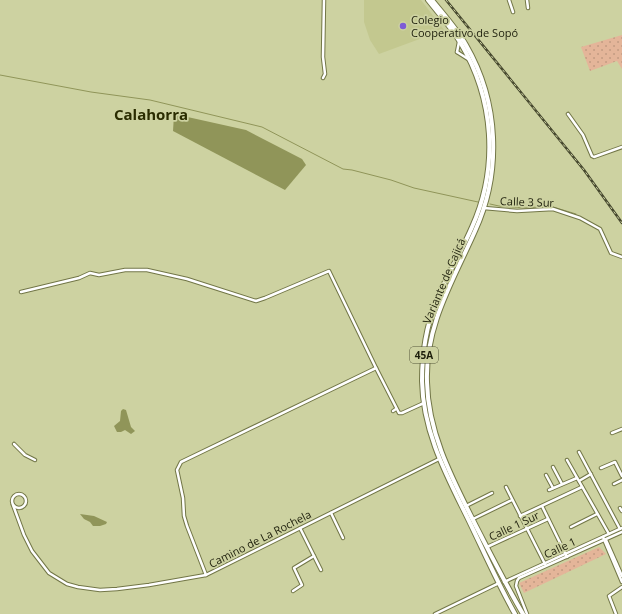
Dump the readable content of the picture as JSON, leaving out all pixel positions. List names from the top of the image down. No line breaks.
{"streets":{"highway":["Variante de Cajicá","45A"],"street":["Calle 3 Sur","Calle 1 Sur","Camino de La Rochela","Calle 1"]},"crossings":[["Calle 3 Sur","Variante de Cajicá"],["Variante de Cajicá","Calle 1 Sur"],["Variante de Cajicá","Camino de La Rochela"],["Variante de Cajicá","Calle 1"]],"districts":["Calahorra"],"places":["Colegio Cooperativo de Sopó"]}
